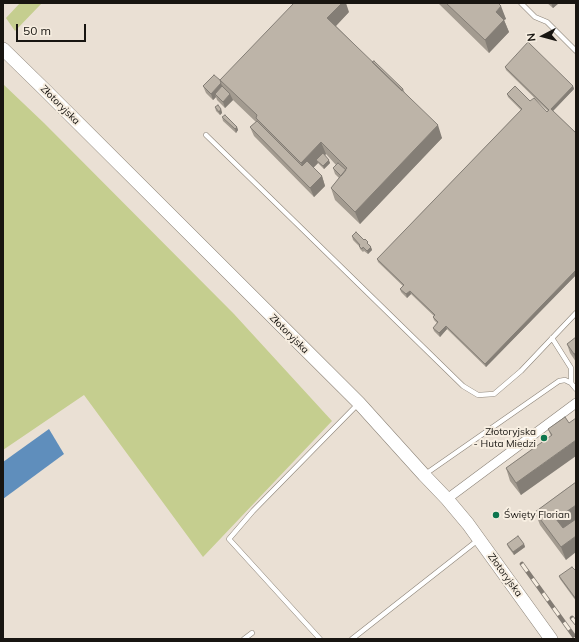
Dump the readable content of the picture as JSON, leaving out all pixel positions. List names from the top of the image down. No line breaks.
{"streets":{"main road":["Złotoryjska"]},"places":["Złotoryjska - Huta Miedzi","Święty Florian"],"scale_bar":"50 m","north":"left"}
